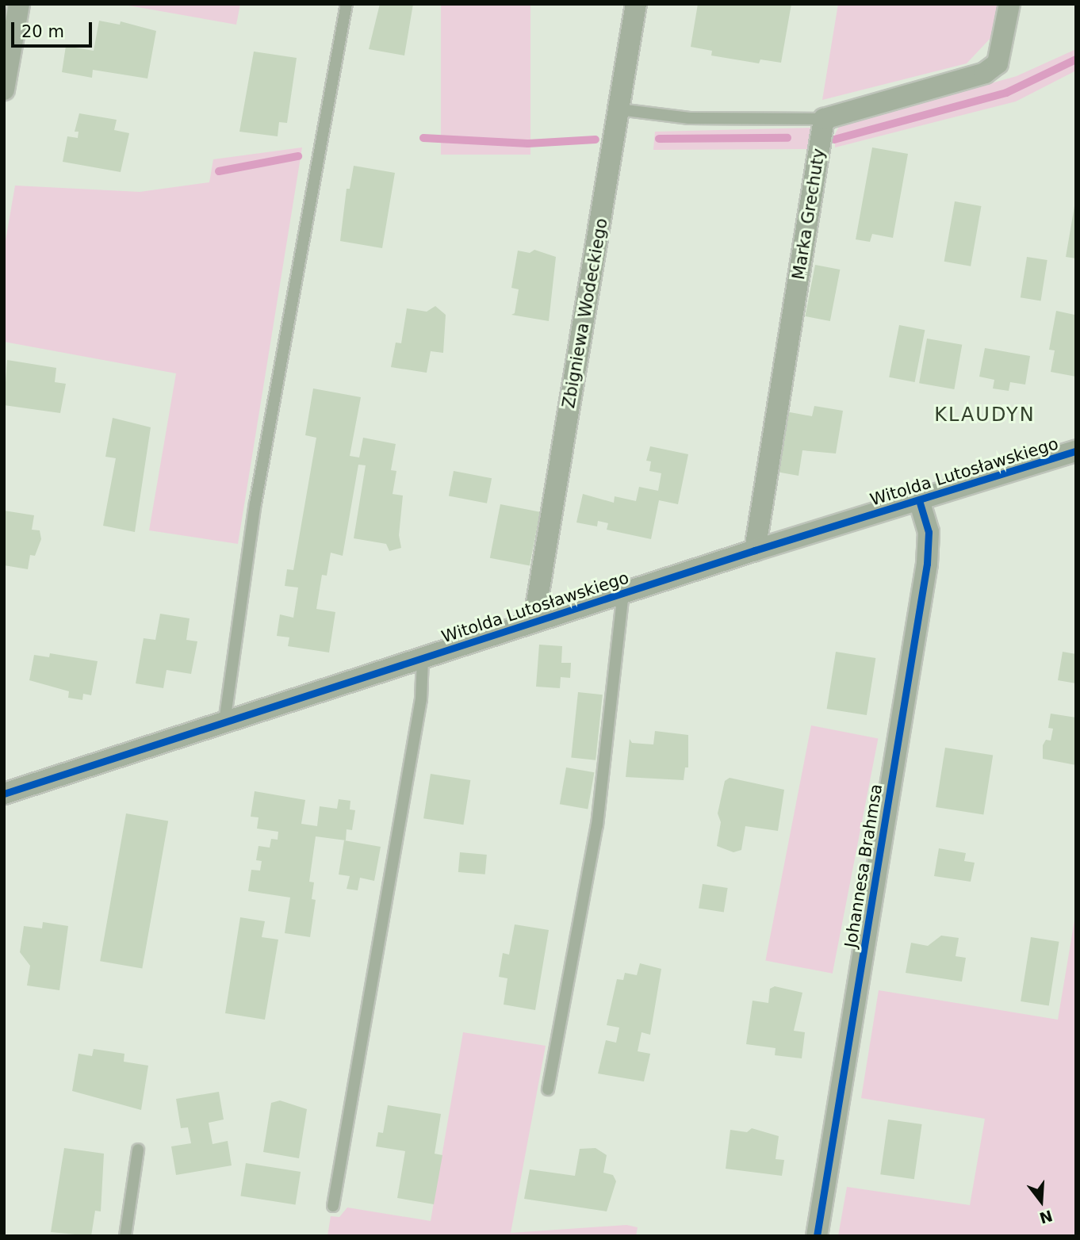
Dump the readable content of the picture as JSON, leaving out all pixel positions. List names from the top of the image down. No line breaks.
{"streets":{"street":["Marka Grechuty","Zbigniewa Wodeckiego","Witolda Lutosławskiego","Johannesa Brahmsa"]},"crossings":[["Marka Grechuty","Witolda Lutosławskiego"],["Zbigniewa Wodeckiego","Witolda Lutosławskiego"],["Witolda Lutosławskiego","Johannesa Brahmsa"]],"districts":["KLAUDYN"],"scale_bar":"20 m","north":"bottom"}
